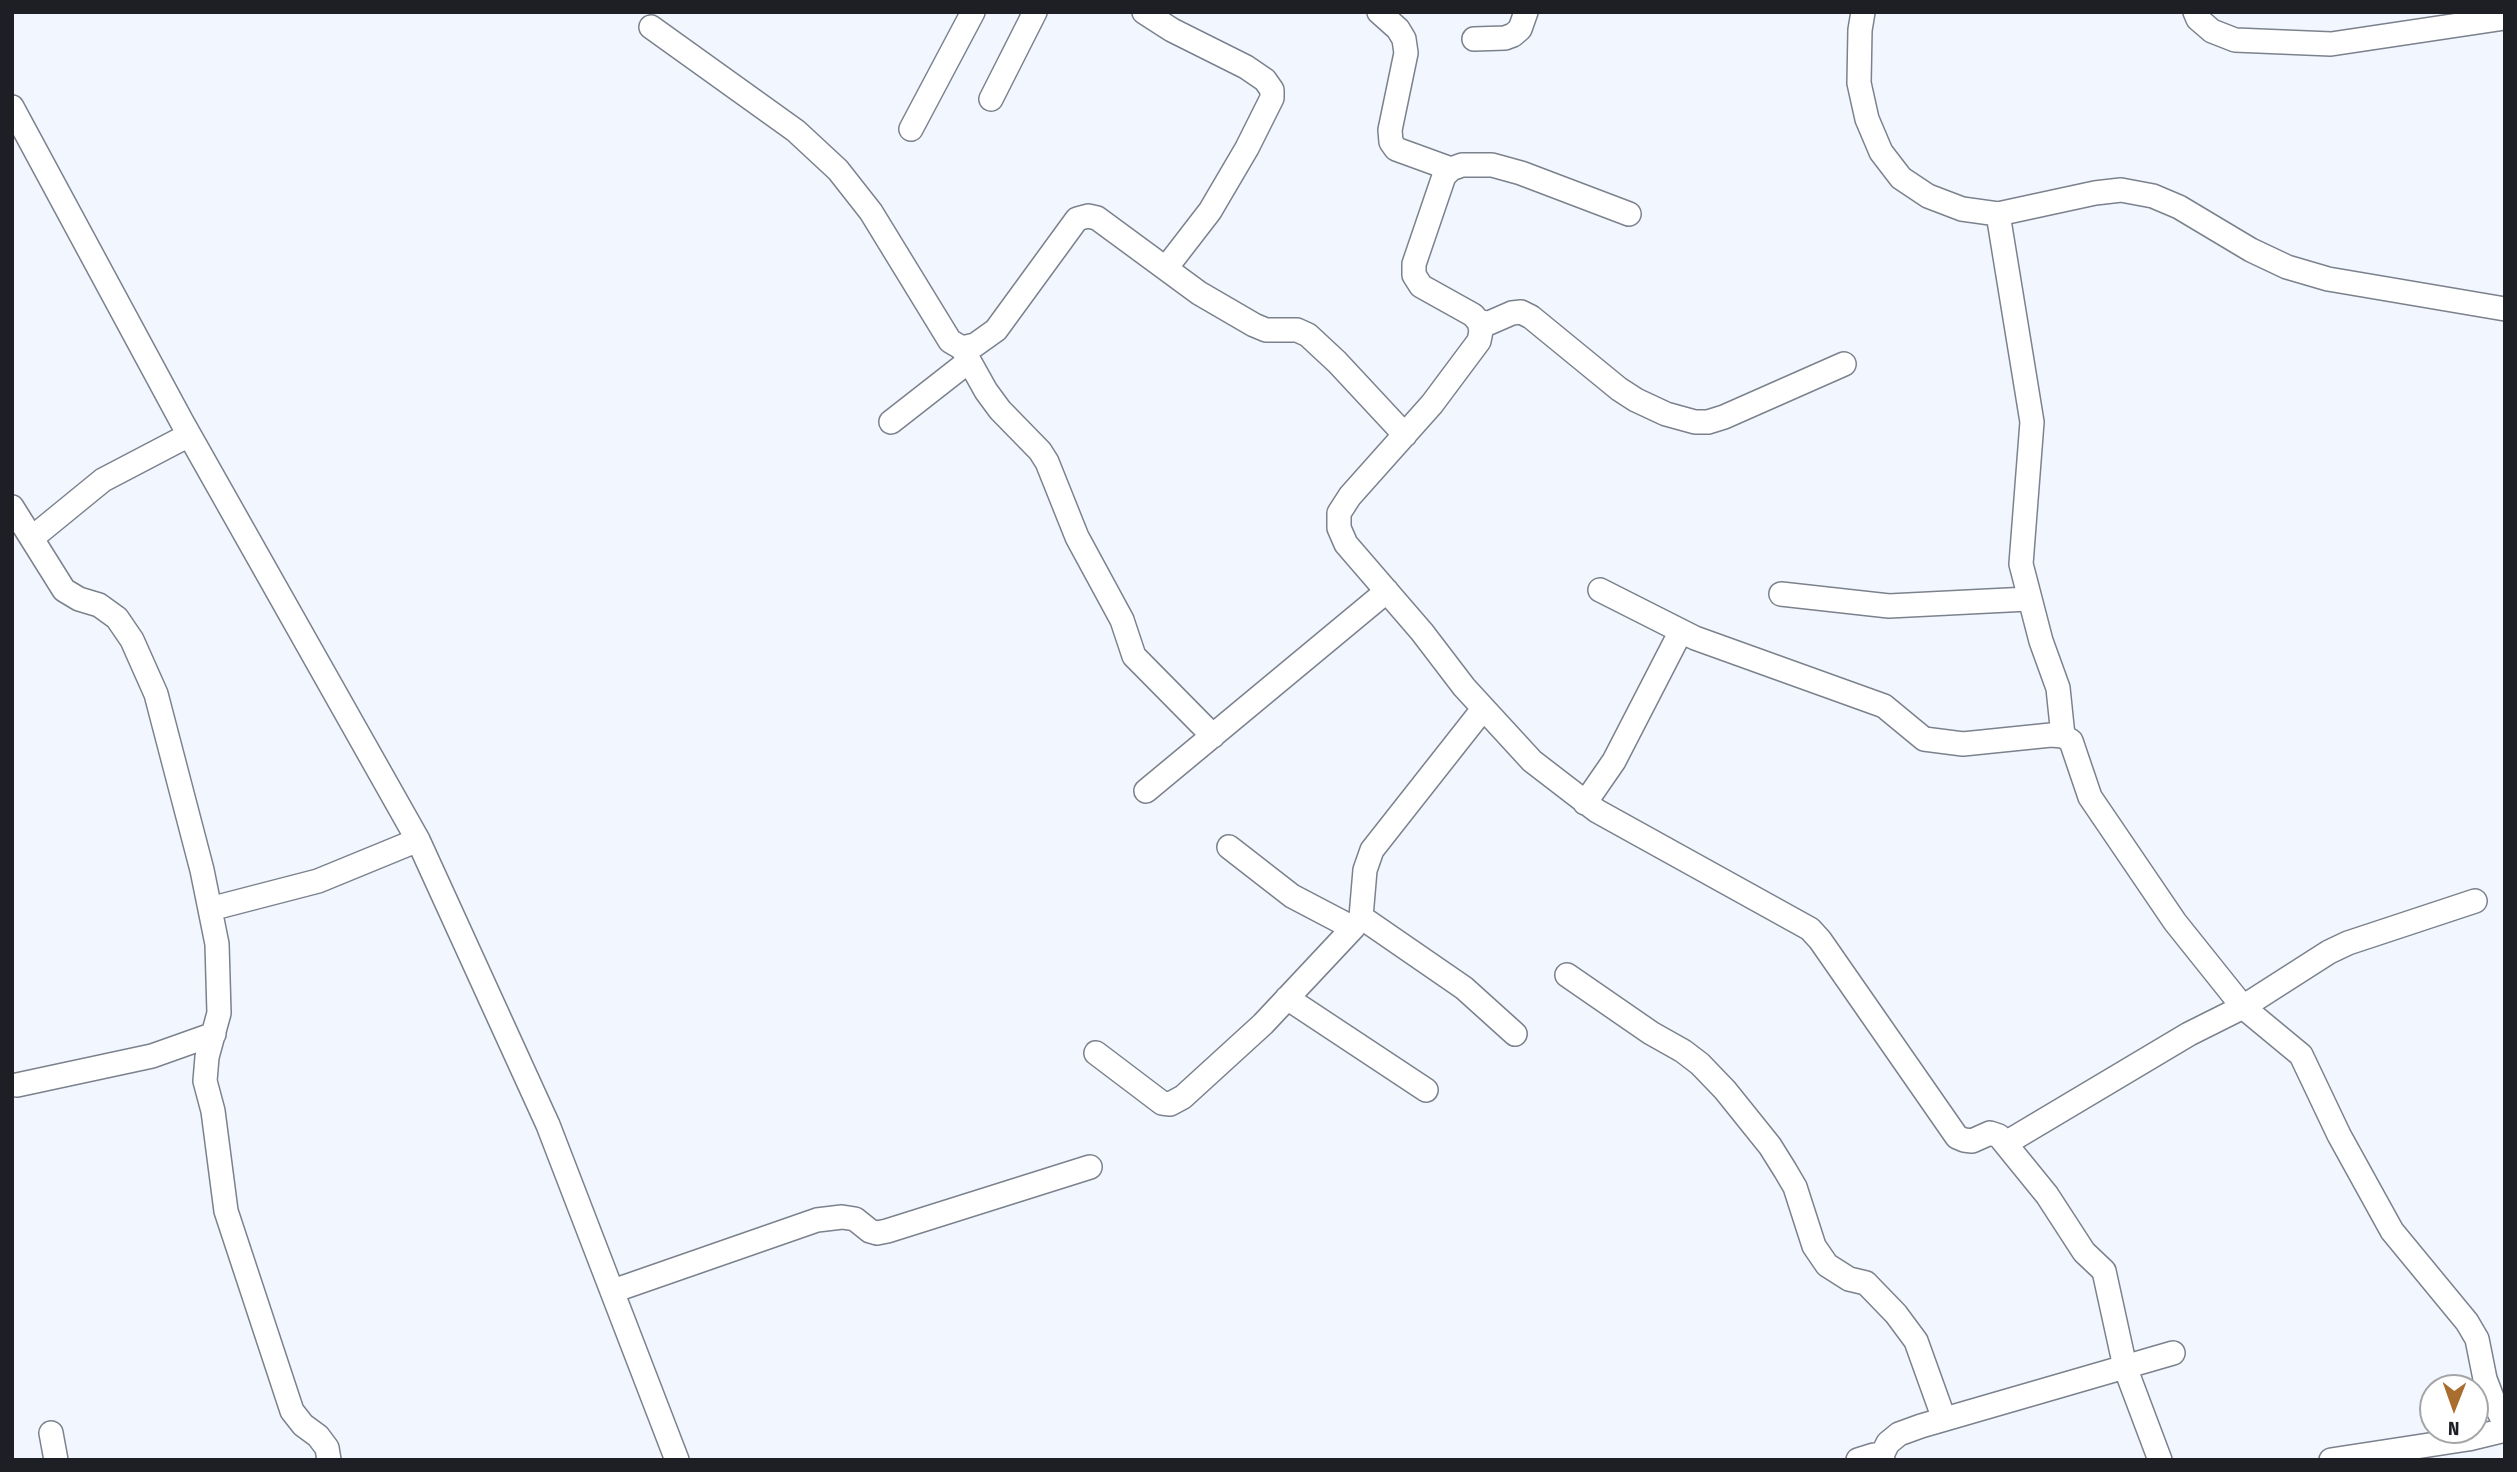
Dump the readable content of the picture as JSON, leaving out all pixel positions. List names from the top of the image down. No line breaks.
{"north":"bottom"}
